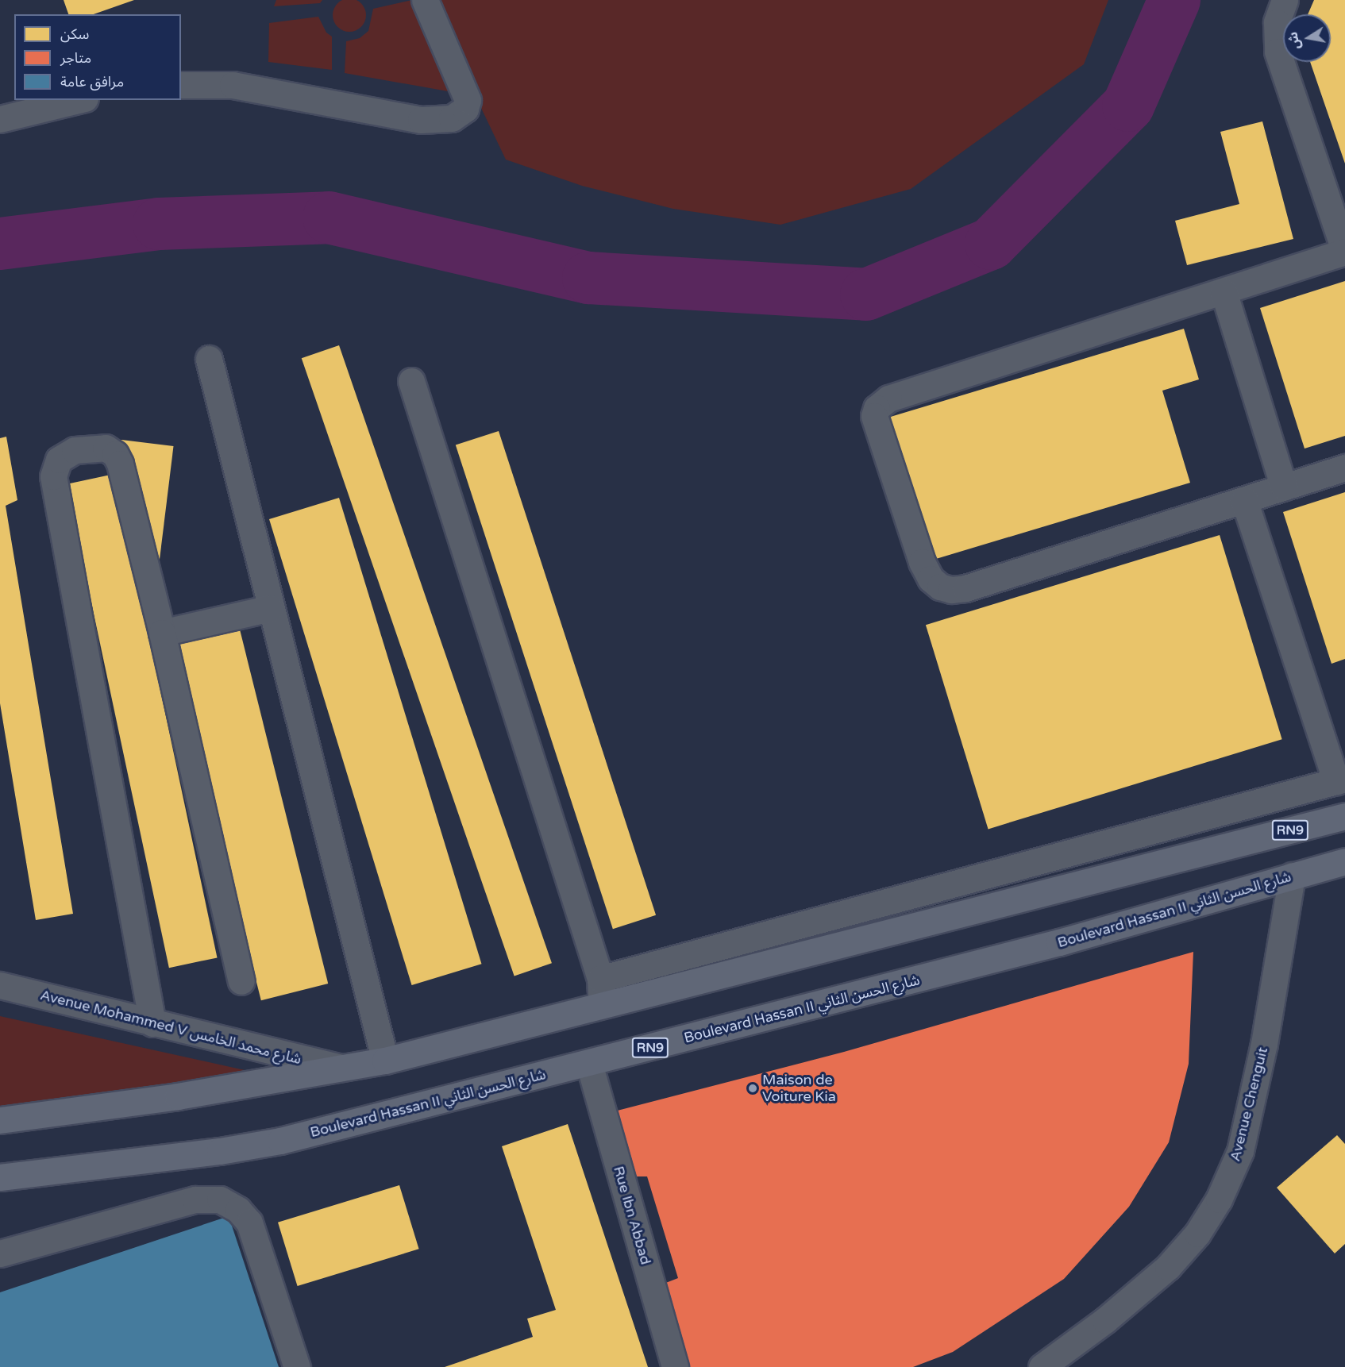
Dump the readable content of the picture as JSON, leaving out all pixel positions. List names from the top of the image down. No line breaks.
{"streets":{"main road":["RN9","Boulevard Hassan II شارع الحسن الثاني"],"street":["Avenue Mohammed V شارع محمد الخامس","Avenue Chenguit","Rue Ibn Abbad"]},"crossings":[["RN9","Avenue Mohammed V شارع محمد الخامس"],["Boulevard Hassan II شارع الحسن الثاني","Avenue Chenguit"],["Boulevard Hassan II شارع الحسن الثاني","Rue Ibn Abbad"]],"places":["Maison de Voiture Kia"],"legend":["سكن","متاجر","مرافق عامة"],"north":"left"}
